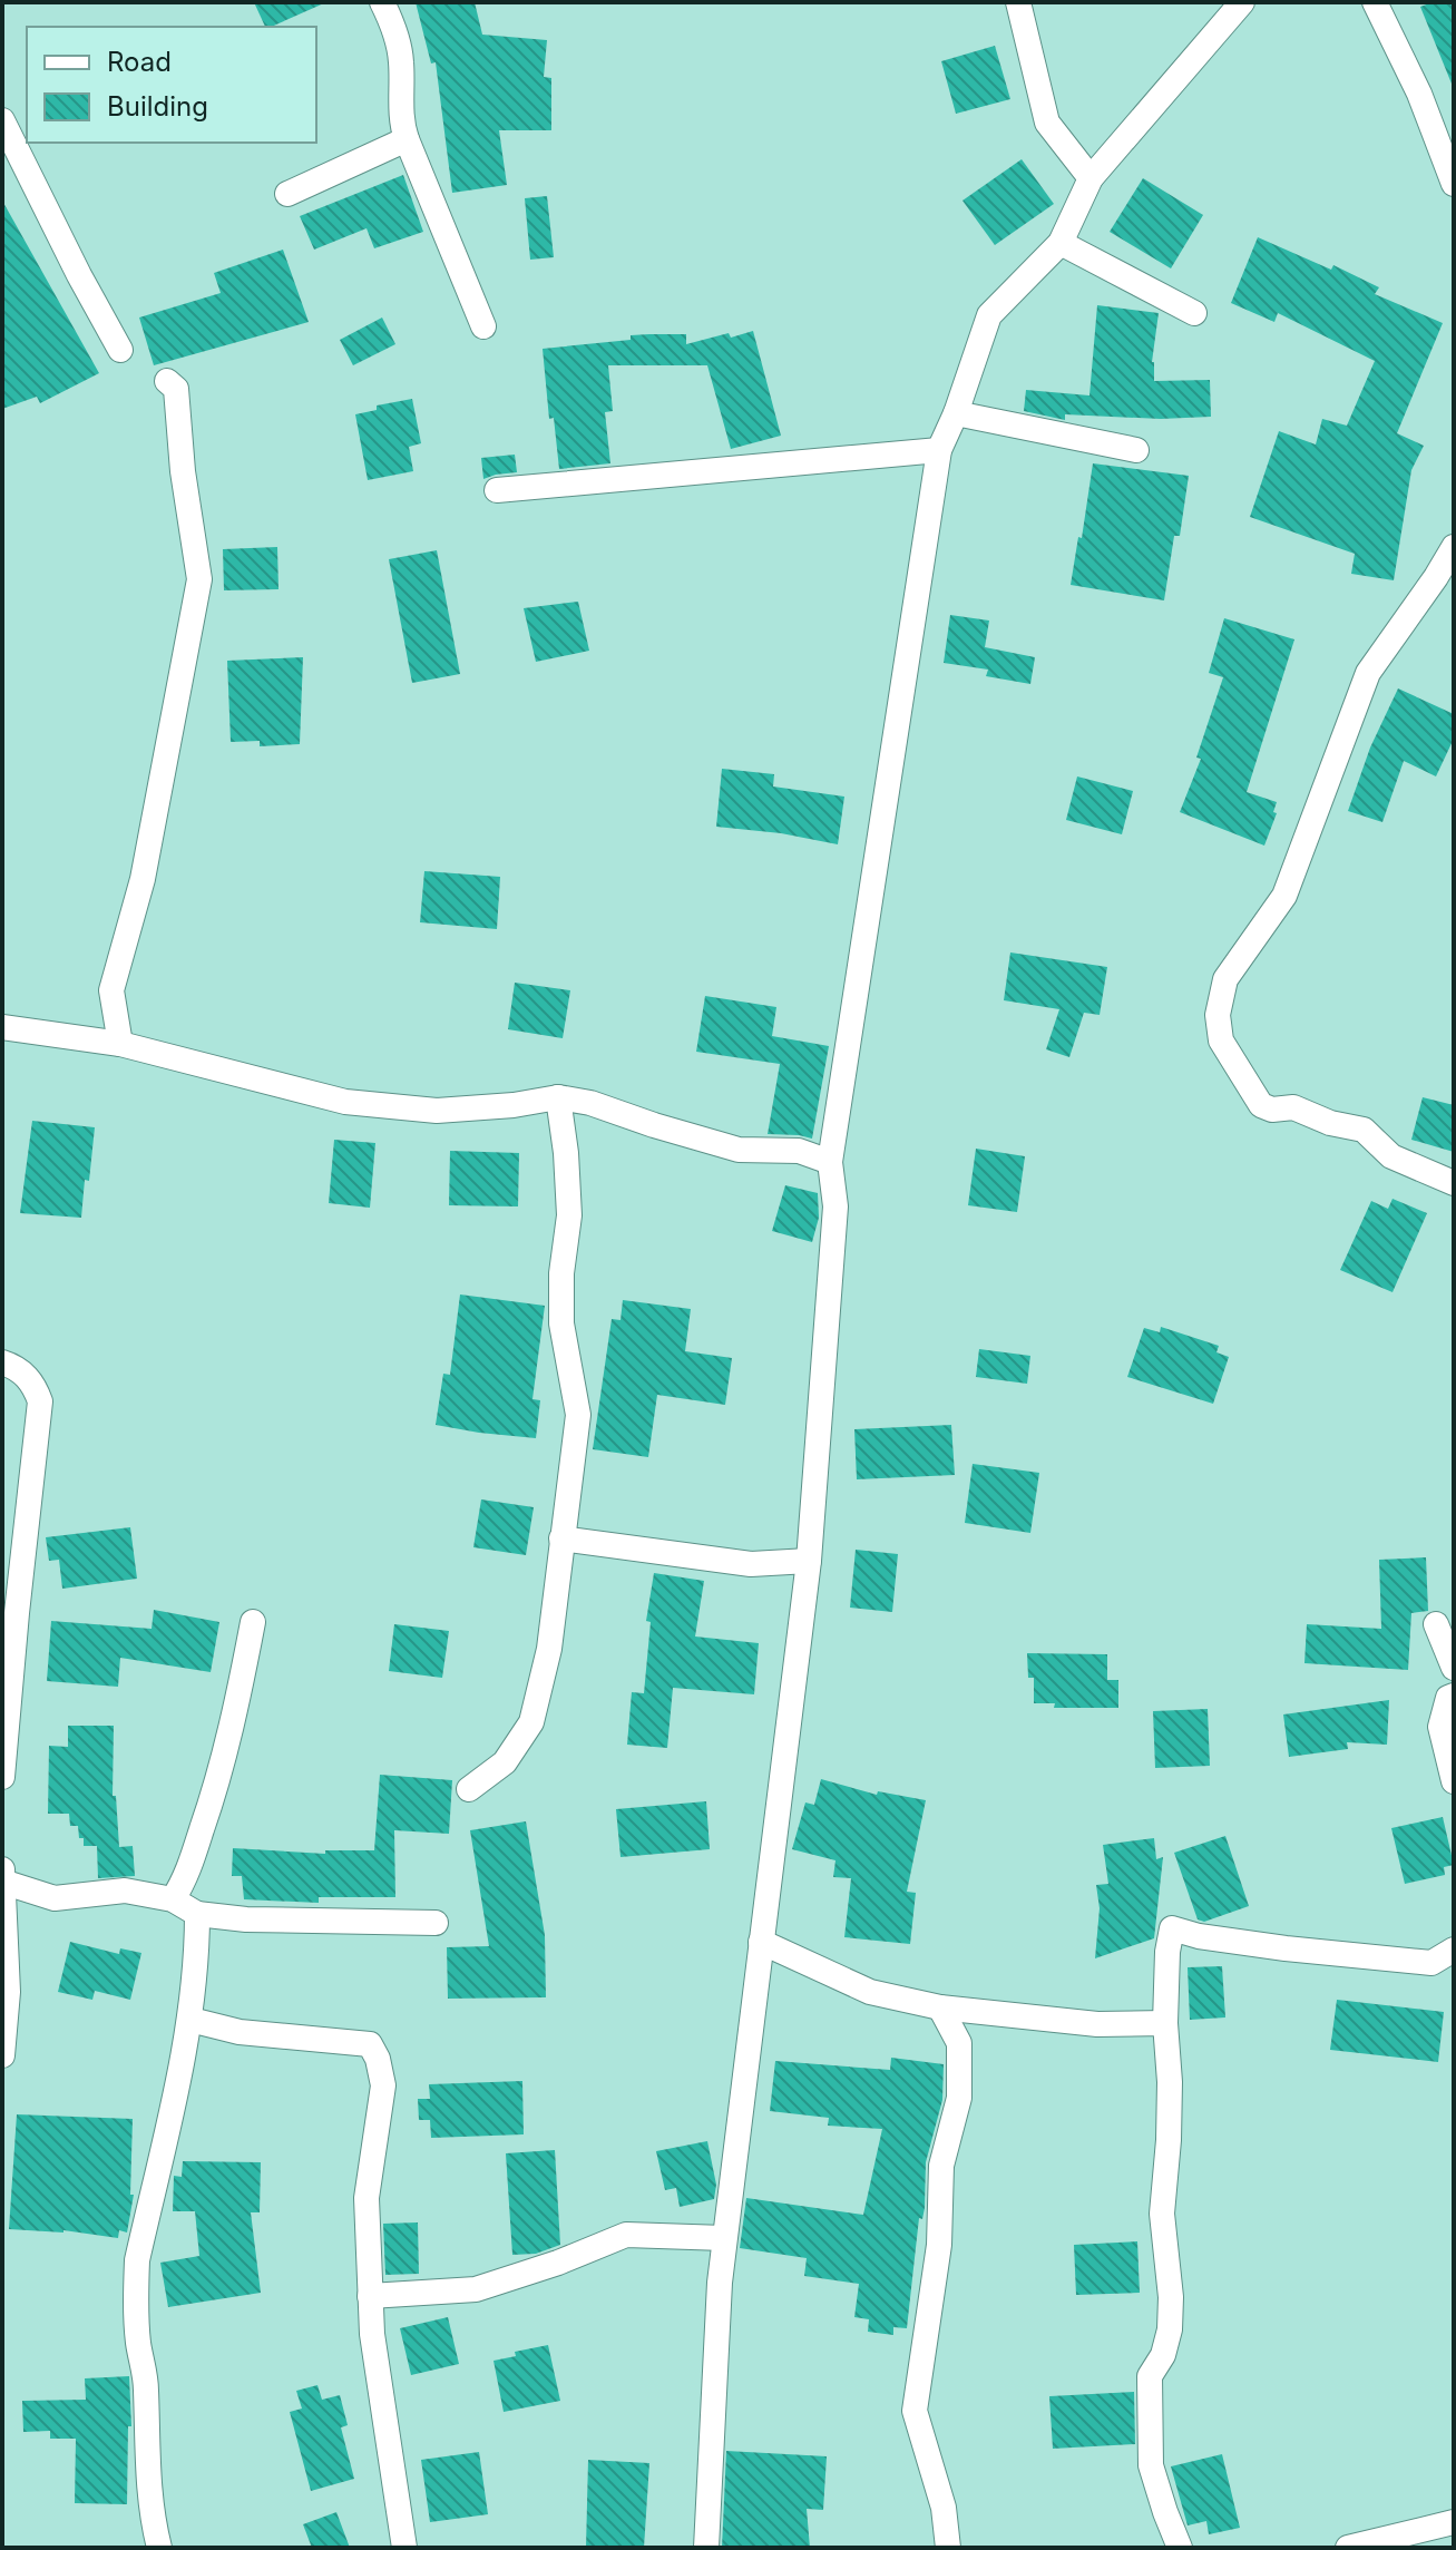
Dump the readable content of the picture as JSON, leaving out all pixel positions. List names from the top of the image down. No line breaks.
{"legend":["Road","Building"]}
